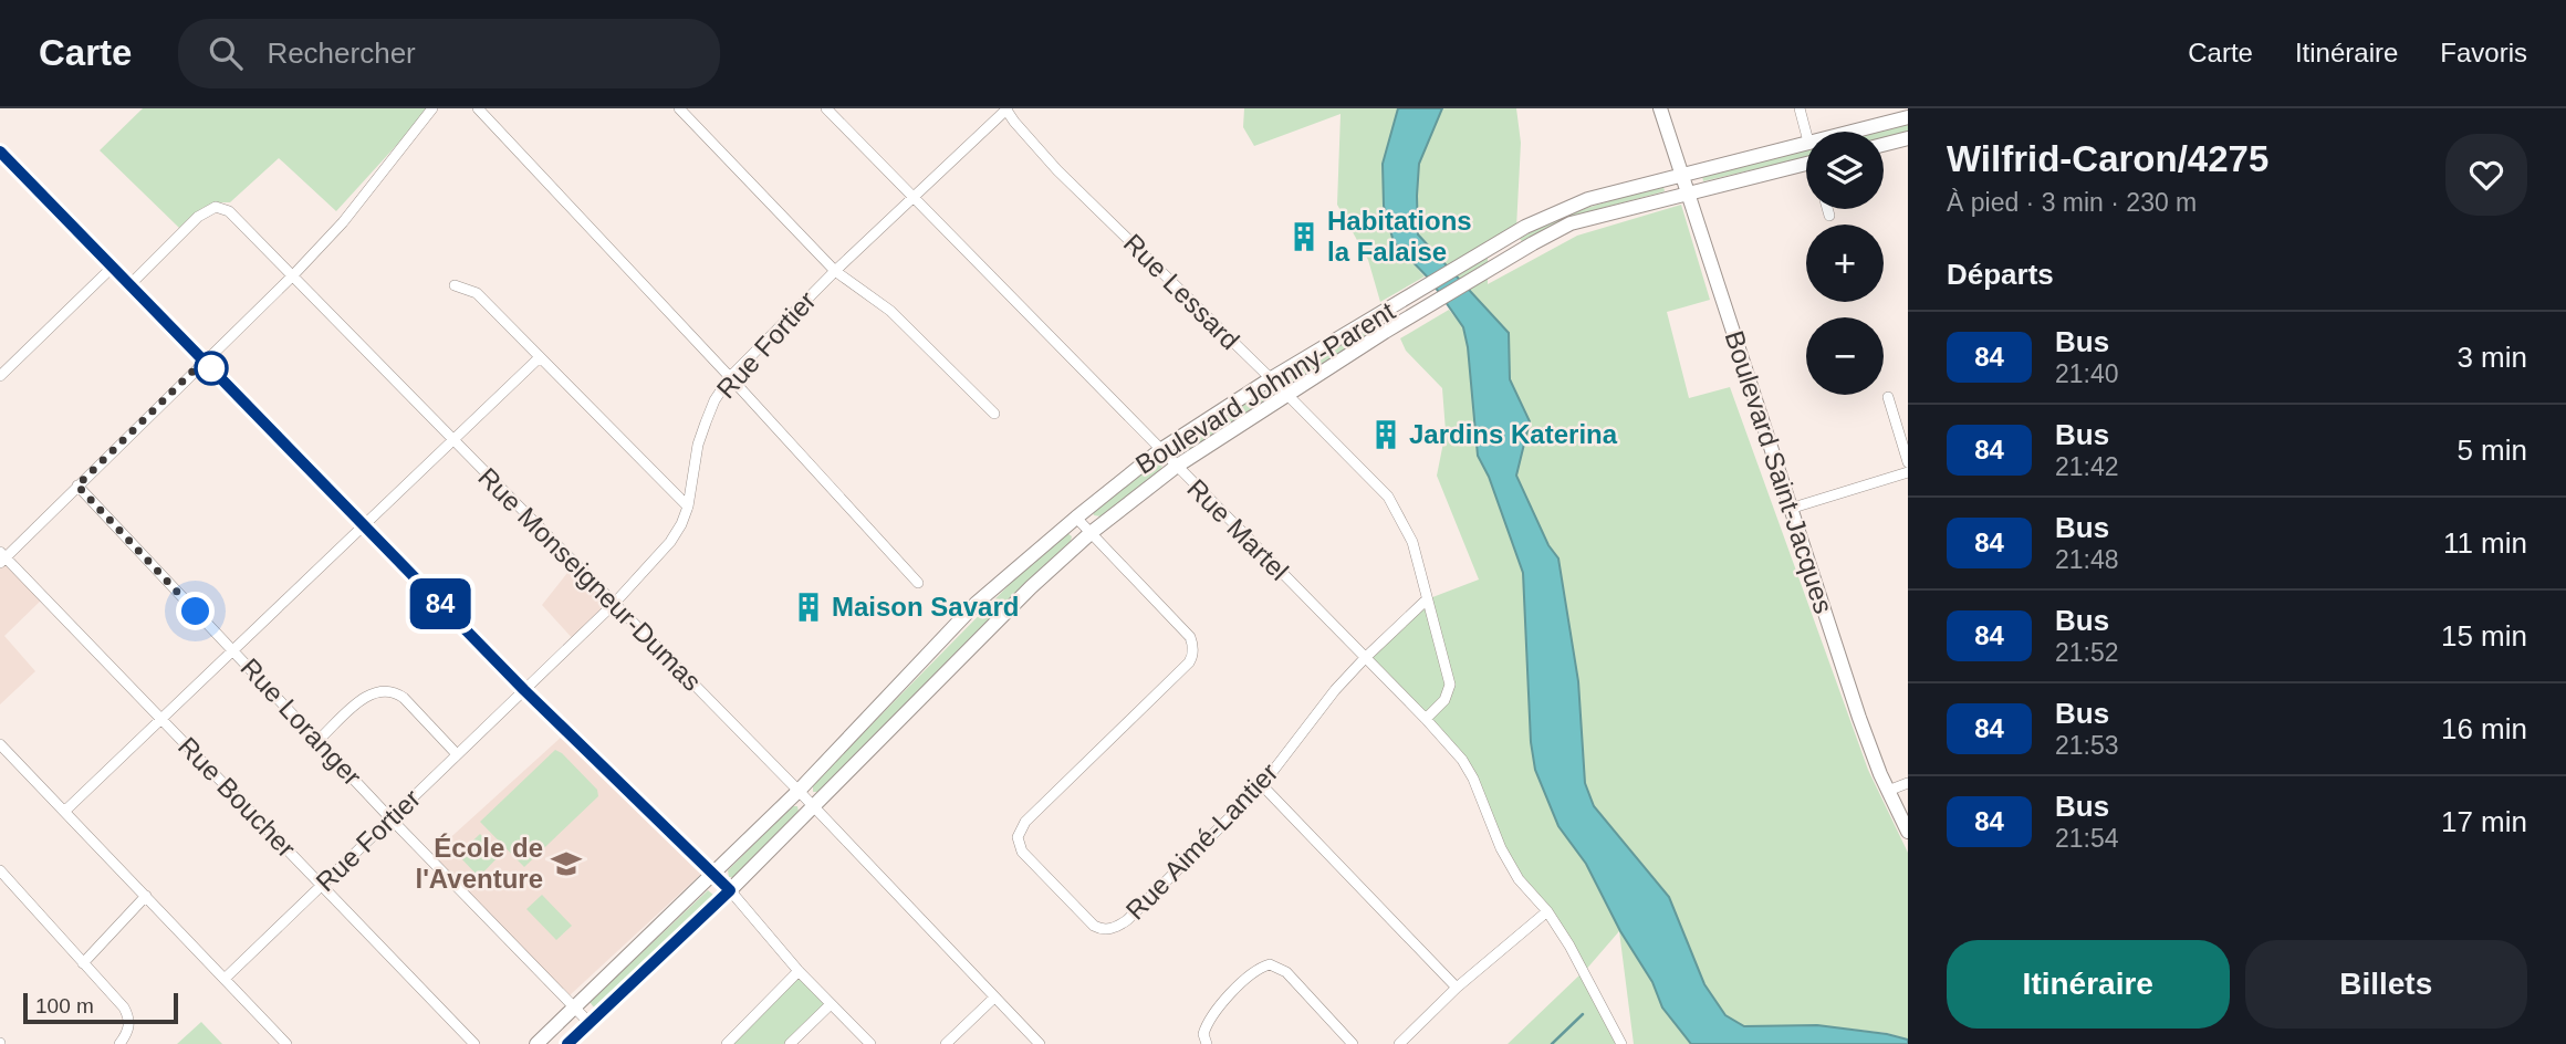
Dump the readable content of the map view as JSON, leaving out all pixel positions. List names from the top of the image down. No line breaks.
{"streets":{"street":["Rue Lessard","Rue Fortier","Boulevard Johnny-Parent","Boulevard Saint-Jacques","Rue Martel","Rue Monseigneur-Dumas","Rue Loranger","Rue Boucher","Rue Aimé-Lantier"]},"crossings":[["Rue Lessard","Rue Fortier"],["Rue Lessard","Boulevard Johnny-Parent"],["Rue Lessard","Rue Martel"],["Rue Lessard","Rue Aimé-Lantier"],["Rue Fortier","Rue Martel"],["Rue Fortier","Rue Monseigneur-Dumas"],["Rue Fortier","Rue Loranger"],["Rue Fortier","Rue Boucher"],["Boulevard Johnny-Parent","Boulevard Saint-Jacques"],["Boulevard Johnny-Parent","Rue Martel"],["Boulevard Johnny-Parent","Rue Monseigneur-Dumas"],["Boulevard Johnny-Parent","Rue Loranger"],["Boulevard Johnny-Parent","Rue Aimé-Lantier"],["Rue Martel","Rue Aimé-Lantier"]],"places":{"building":["Habitations la Falaise","Jardins Katerina","Maison Savard"],"school or university":["École de l'Aventure"]},"lines":["bus line 84"],"scale_bar":"100 m","page":{"header":"Carte","search":"Rechercher","nav":["Carte","Itinéraire","Favoris"],"on_map":"84","heading":[["Wilfrid-Caron/4275","À pied · 3 min · 230 m"],"Départs"],"map_buttons":["+","−"],"list":[{"mark":"84","name":"Bus","note":"21:40","value":"3 min"},{"mark":"84","name":"Bus","note":"21:42","value":"5 min"},{"mark":"84","name":"Bus","note":"21:48","value":"11 min"},{"mark":"84","name":"Bus","note":"21:52","value":"15 min"},{"mark":"84","name":"Bus","note":"21:53","value":"16 min"},{"mark":"84","name":"Bus","note":"21:54","value":"17 min"}],"buttons":["Itinéraire","Billets"],"scale":"100 m"}}
